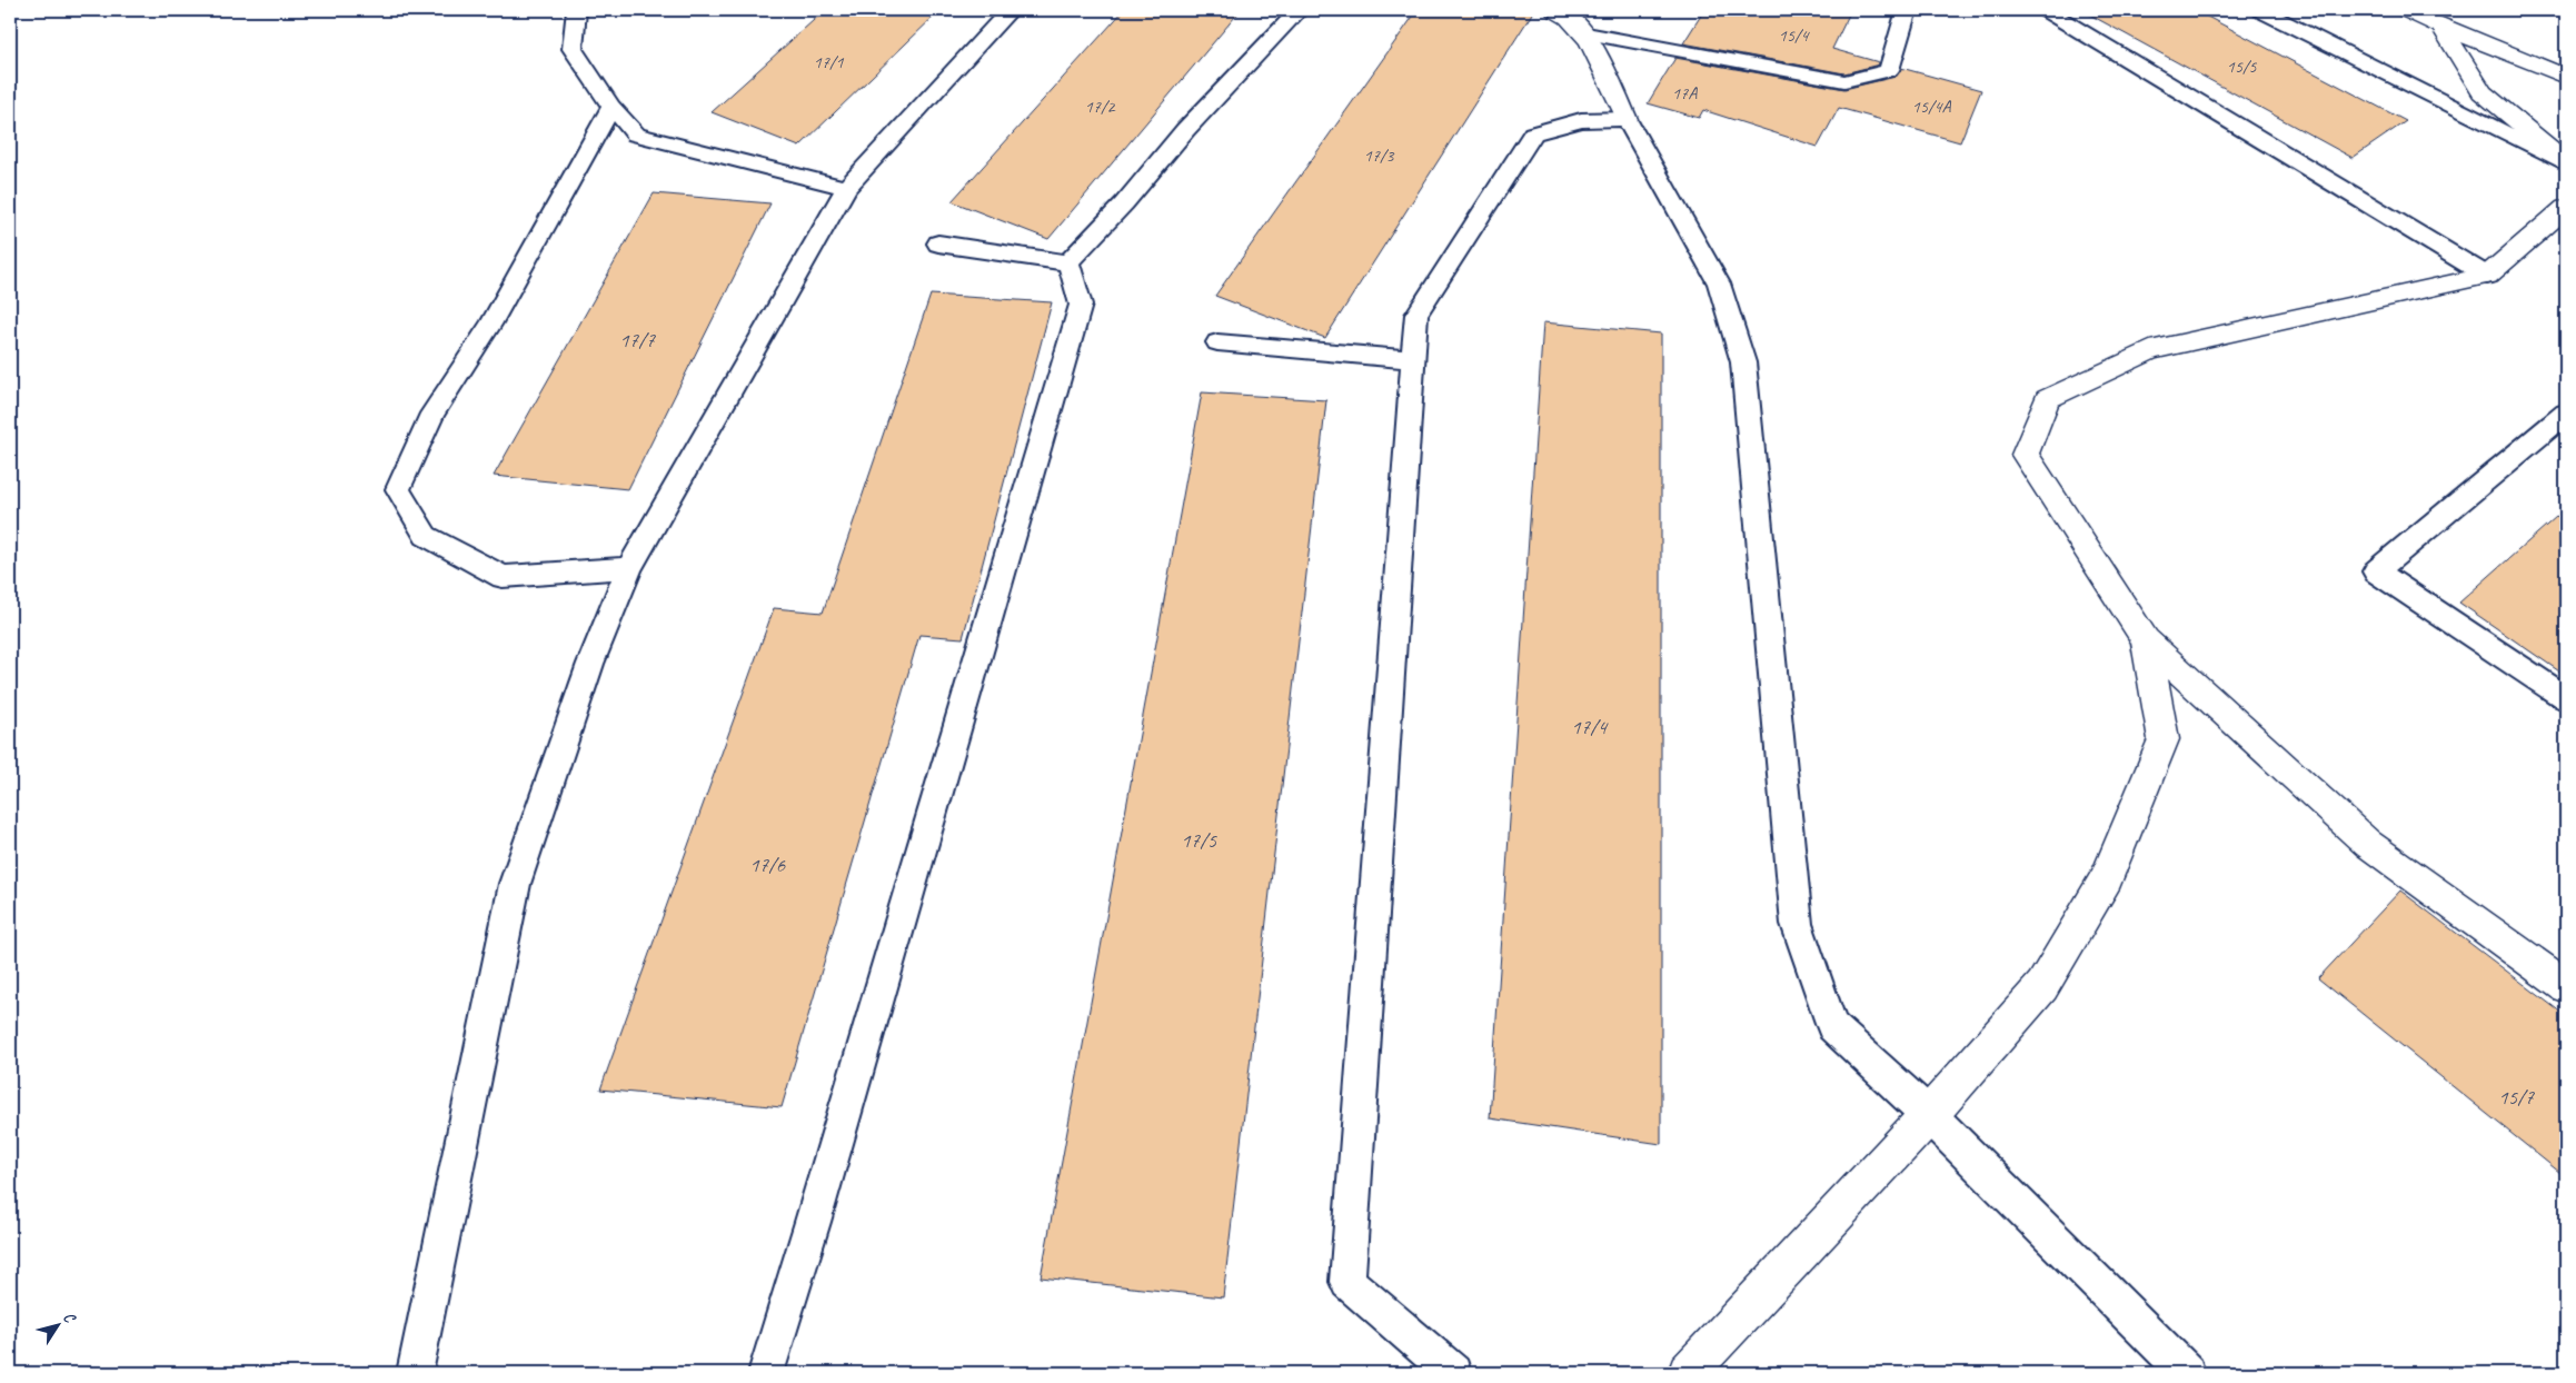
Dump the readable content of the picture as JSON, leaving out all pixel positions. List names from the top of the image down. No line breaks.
{"house_numbers":["15/4","17/1","15/5","17А","17/2","15/4А","17/3","17/7","17/4","17/5","17/6","15/7"],"north":"top right"}
